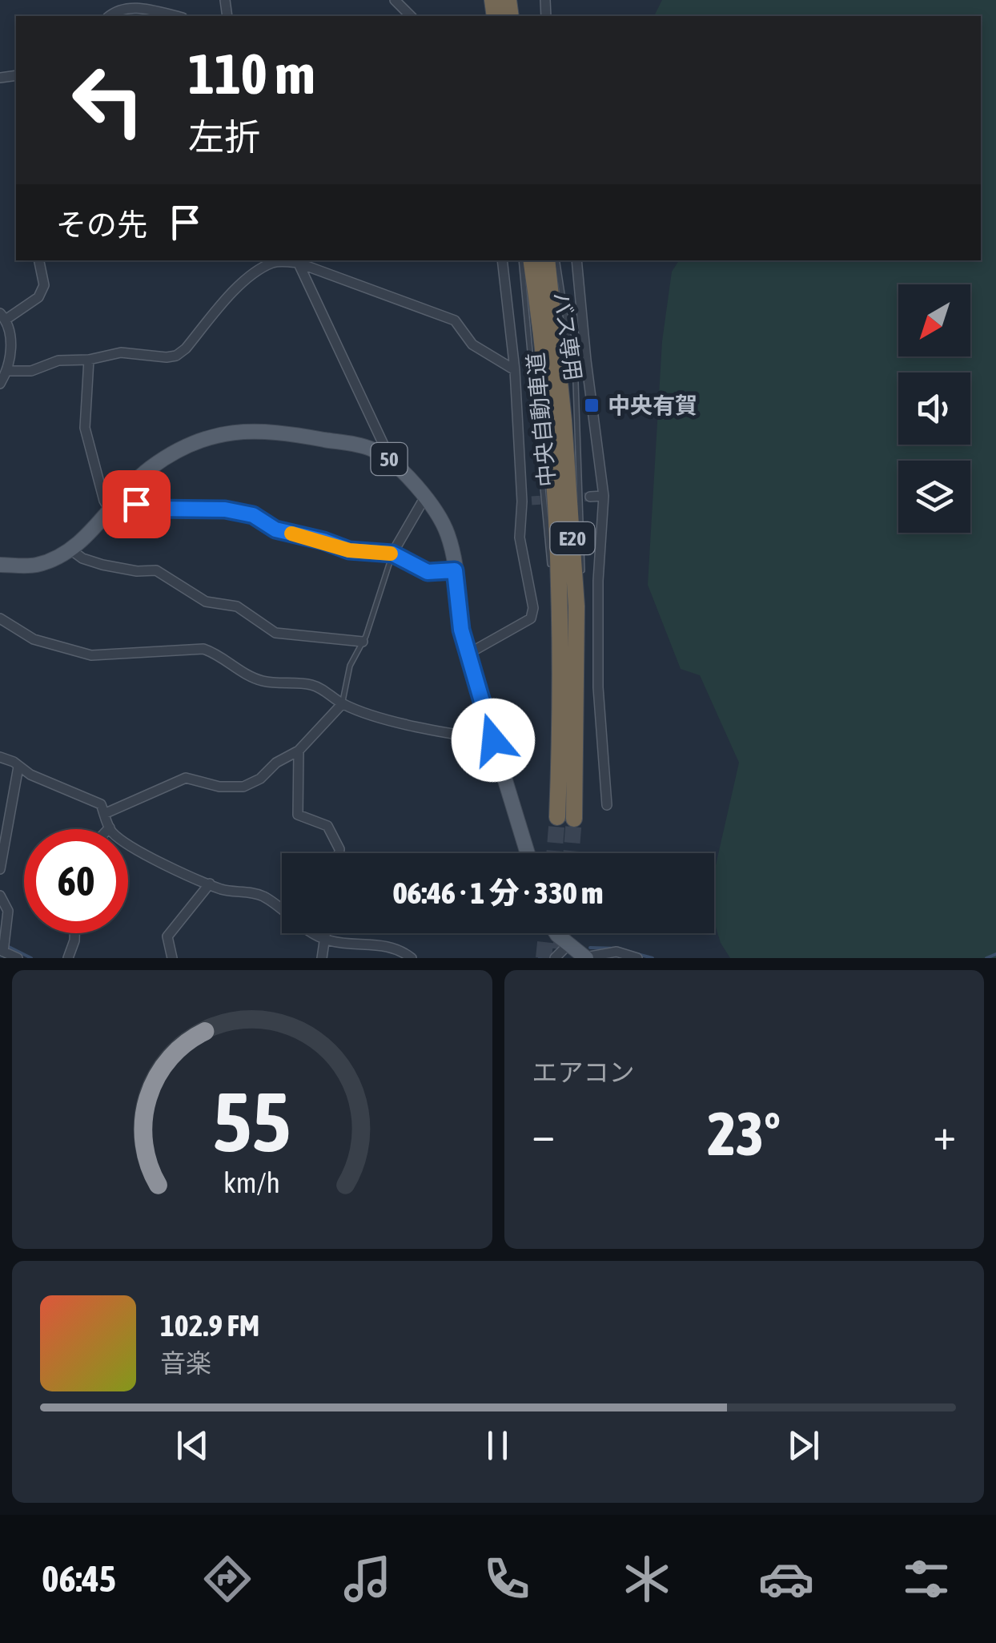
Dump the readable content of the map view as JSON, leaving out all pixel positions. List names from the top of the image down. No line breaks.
{"streets":{"highway":["中央自動車道","E20"],"main road":["50"],"lane":["バス専用"]},"crossings":[["バス専用","中央自動車道"]],"places":{"transit":["中央有賀"]},"north":"bottom left","page":{"turn":["110 m","左折"],"then":"その先","limit":"60","trip":"06:46 · 1 分 · 330 m","tile":"エアコン","heat":["−","23°","+"],"song":["102.9 FM","音楽"],"tabs":"06:45","gauge":["55","km/h"]}}
